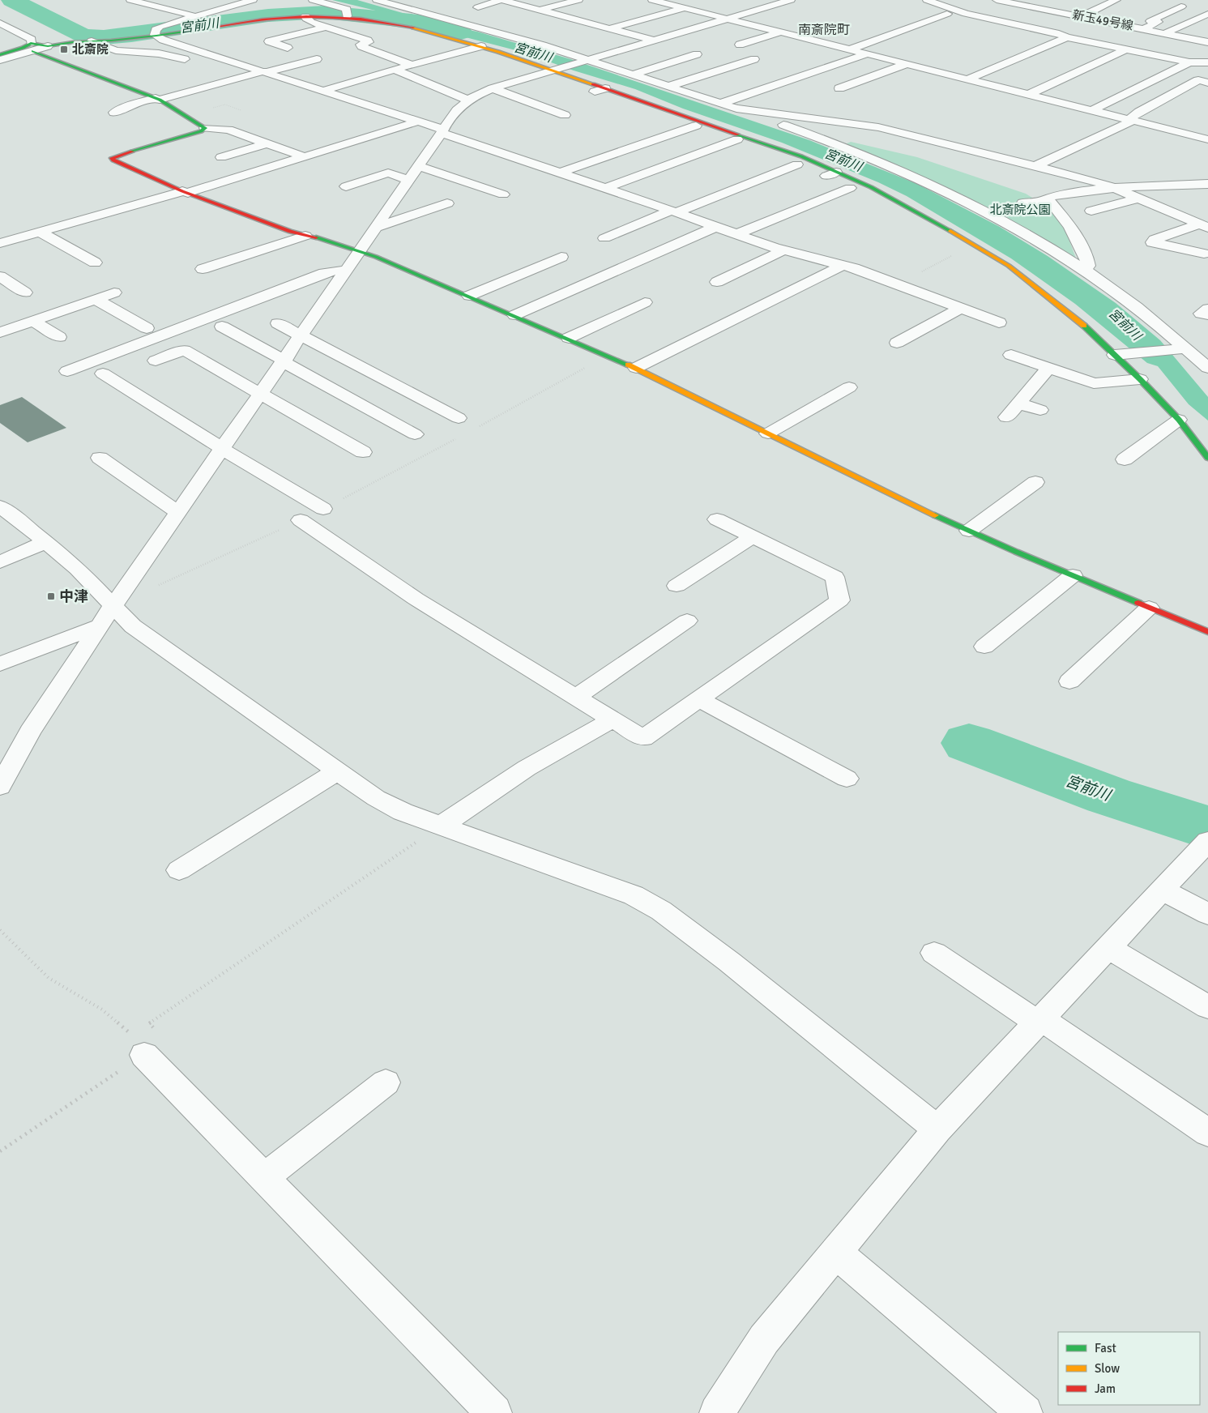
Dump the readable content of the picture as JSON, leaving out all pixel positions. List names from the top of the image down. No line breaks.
{"streets":{"street":["新玉49号線"]},"districts":["南斎院町"],"water":["宮前川"],"parks":["北斎院公園"],"places":{"transit":["北斎院","中津"]},"legend":["Fast","Slow","Jam"]}
